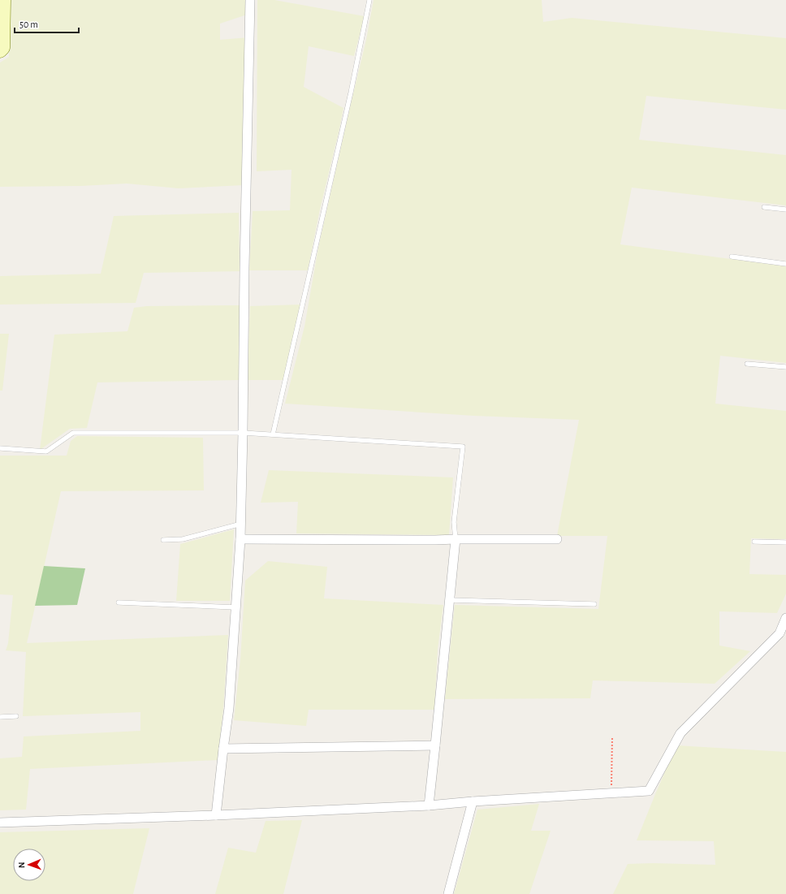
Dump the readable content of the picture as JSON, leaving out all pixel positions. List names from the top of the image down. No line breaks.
{"scale_bar":"50 m","north":"left"}
